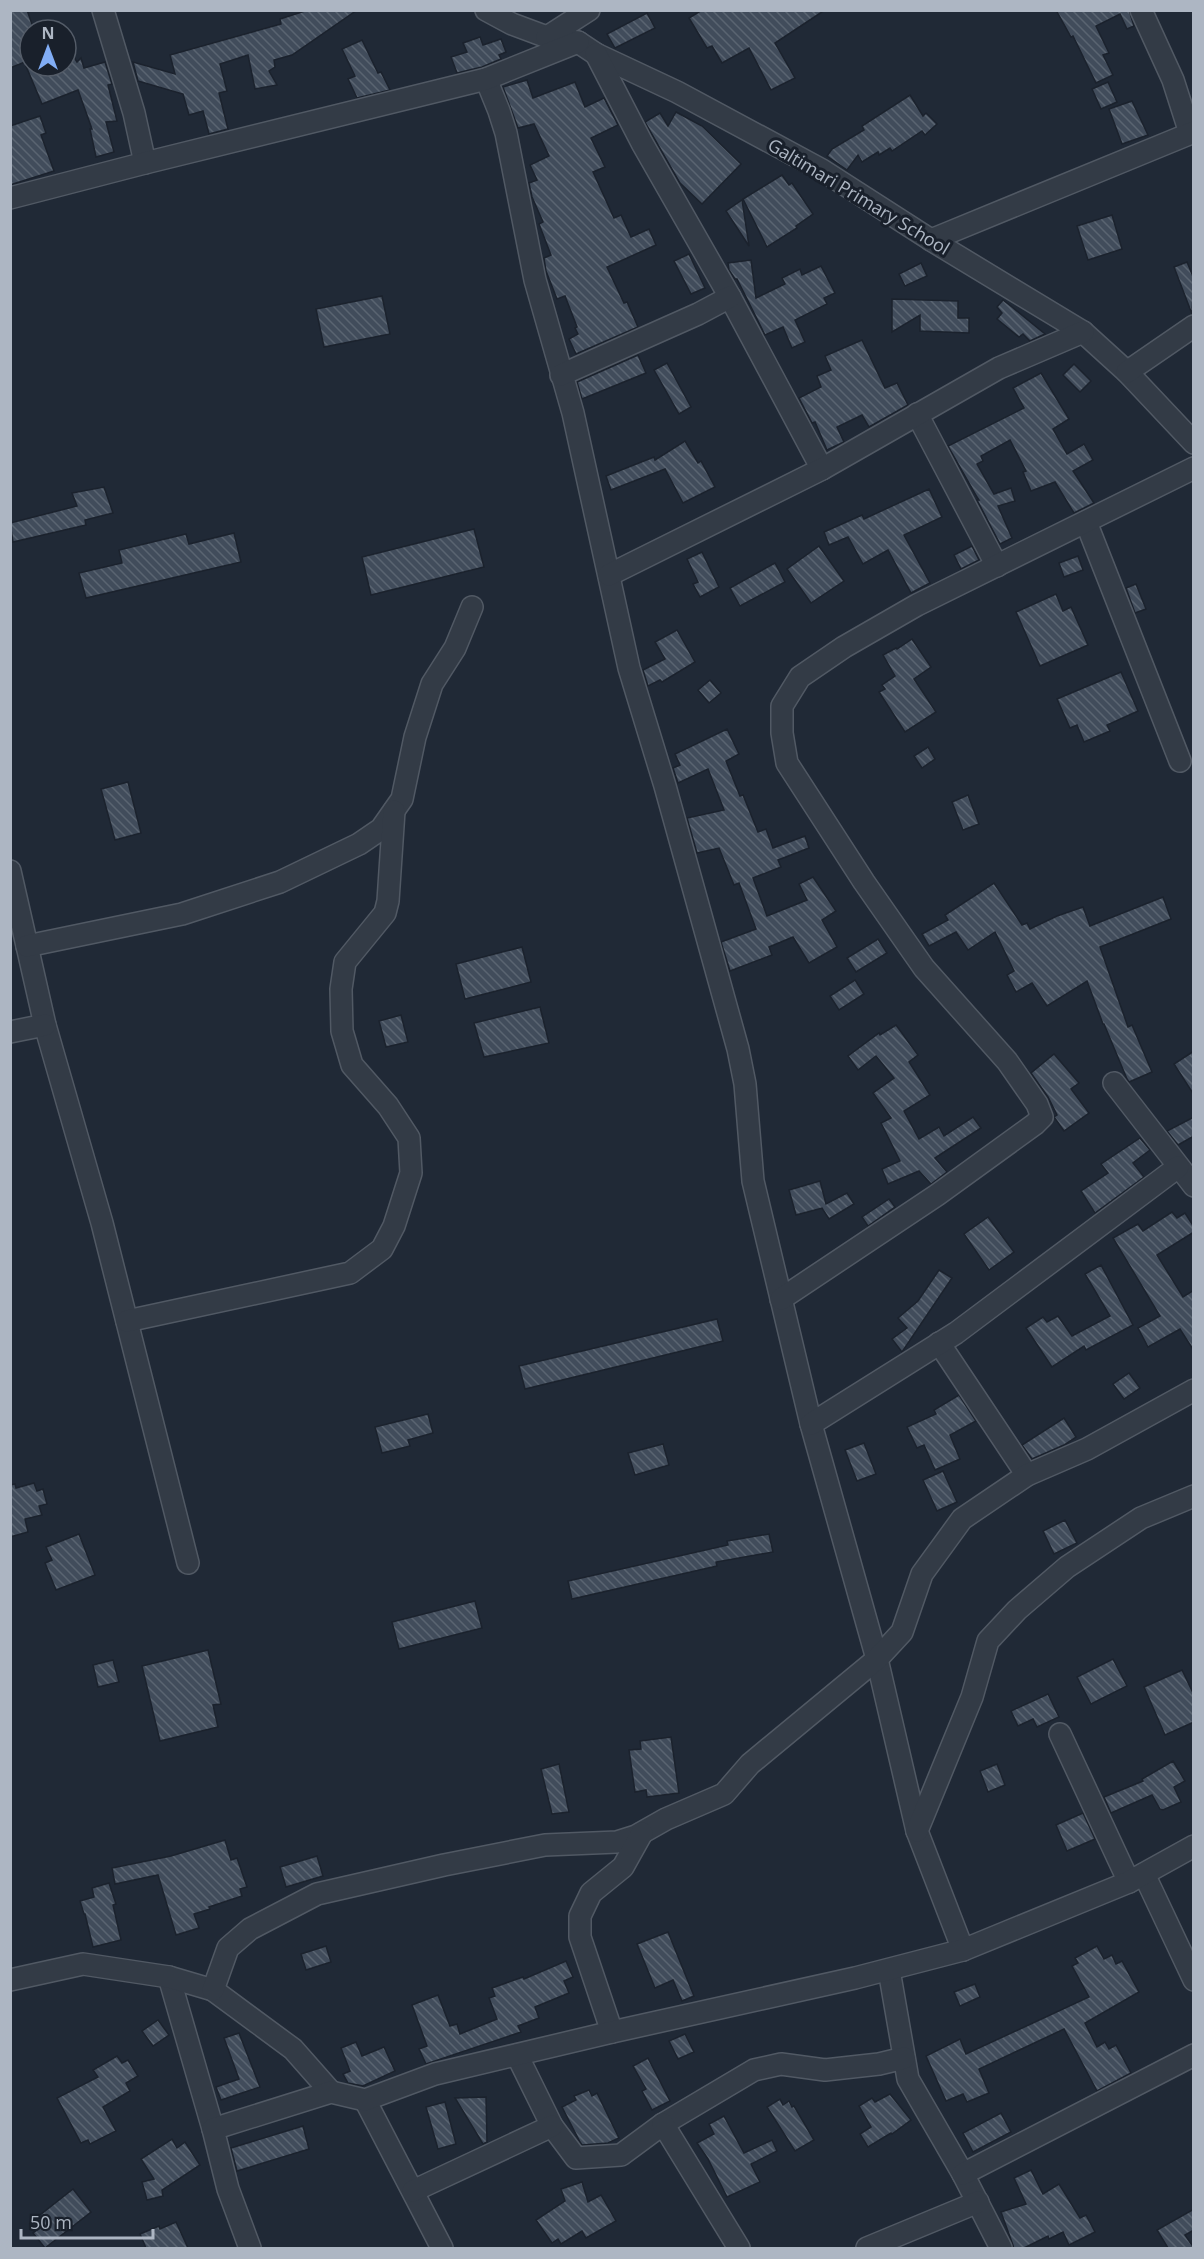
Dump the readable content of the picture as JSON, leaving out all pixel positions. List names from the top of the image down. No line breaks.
{"streets":{"street":["Galtimari Primary School"]},"scale_bar":"50 m","north":"top"}
